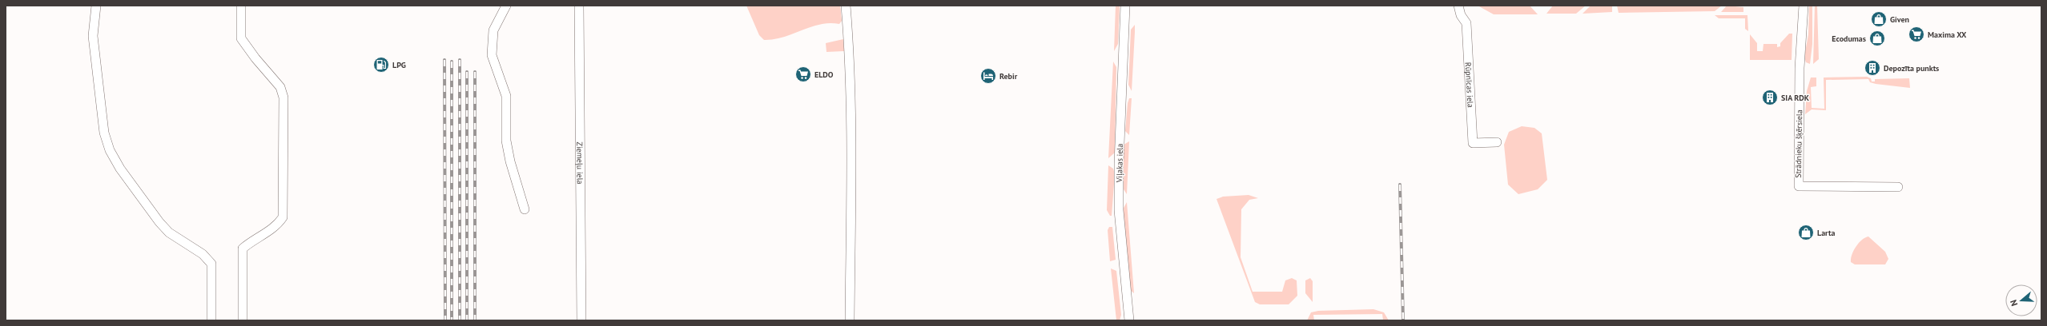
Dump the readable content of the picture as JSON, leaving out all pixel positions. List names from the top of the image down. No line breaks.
{"streets":{"street":["Rūpnīcas iela","Strādnieku šķērsiela","Ziemeļu iela","Viļakas iela"]},"places":{"shop":["Given","Ecodumas","Larta"],"supermarket":["Maxima XX","ELDO"],"fuel station":["LPG"],"building":["Depozīta punkts","SIA RDK"],"hotel":["Rebir"]},"north":"left"}
